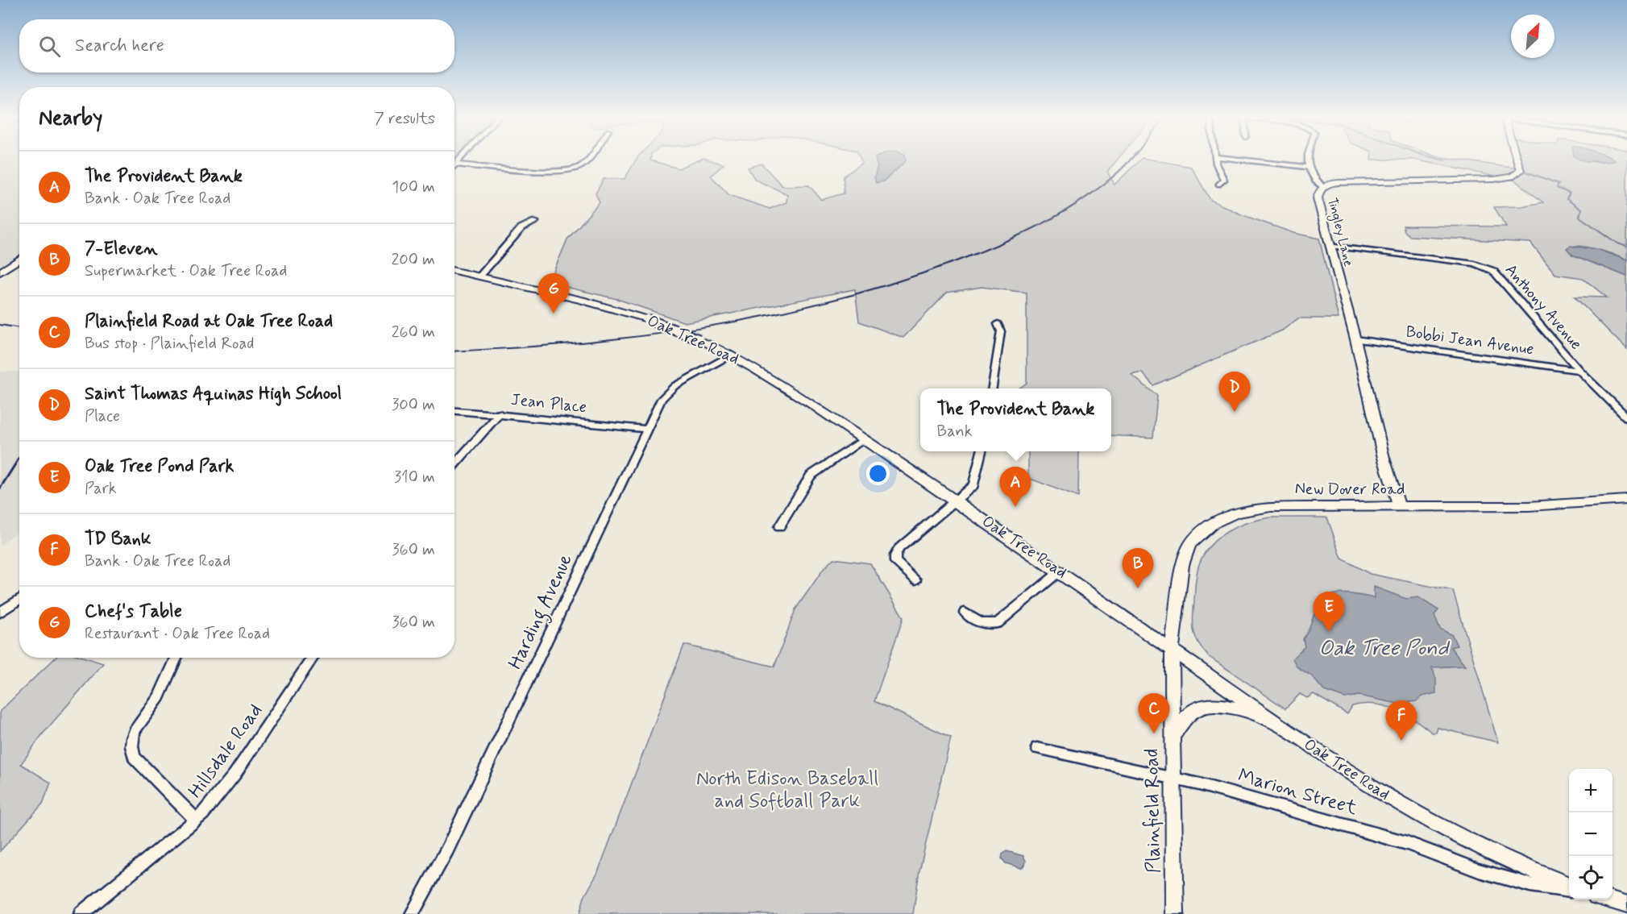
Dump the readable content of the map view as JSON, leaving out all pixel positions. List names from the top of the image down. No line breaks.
{"streets":{"street":["Tingley Lane","Anthony Avenue","Oak Tree Road","Bobbi Jean Avenue","Jean Place","New Dover Road","Harding Avenue","Hillsdale Road","Marion Street","Plainfield Road"]},"crossings":[["Tingley Lane","Anthony Avenue"],["Tingley Lane","Bobbi Jean Avenue"],["Tingley Lane","New Dover Road"],["Anthony Avenue","Bobbi Jean Avenue"],["Oak Tree Road","New Dover Road"],["Oak Tree Road","Harding Avenue"],["Oak Tree Road","Plainfield Road"],["Jean Place","Harding Avenue"],["New Dover Road","Plainfield Road"],["Marion Street","Plainfield Road"]],"water":["Oak Tree Pond"],"parks":["North Edison Baseball and Softball Park"],"north":"top right","page":{"search":"Search here","heading":["Nearby","7 results"],"list":[{"mark":"A","name":"The Provident Bank","note":"Bank · Oak Tree Road","value":"100 m"},{"mark":"B","name":"7-Eleven","note":"Supermarket · Oak Tree Road","value":"200 m"},{"mark":"C","name":"Plainfield Road at Oak Tree Road","note":"Bus stop · Plainfield Road","value":"260 m"},{"mark":"D","name":"Saint Thomas Aquinas High School","note":"Place","value":"300 m"},{"mark":"E","name":"Oak Tree Pond Park","note":"Park","value":"310 m"},{"mark":"F","name":"TD Bank","note":"Bank · Oak Tree Road","value":"360 m"},{"mark":"G","name":"Chef's Table","note":"Restaurant · Oak Tree Road","value":"360 m"}],"pins":["G","D","A","B","E","C","F"],"popup":["The Provident Bank","Bank"],"map_buttons":["+","−"]}}
